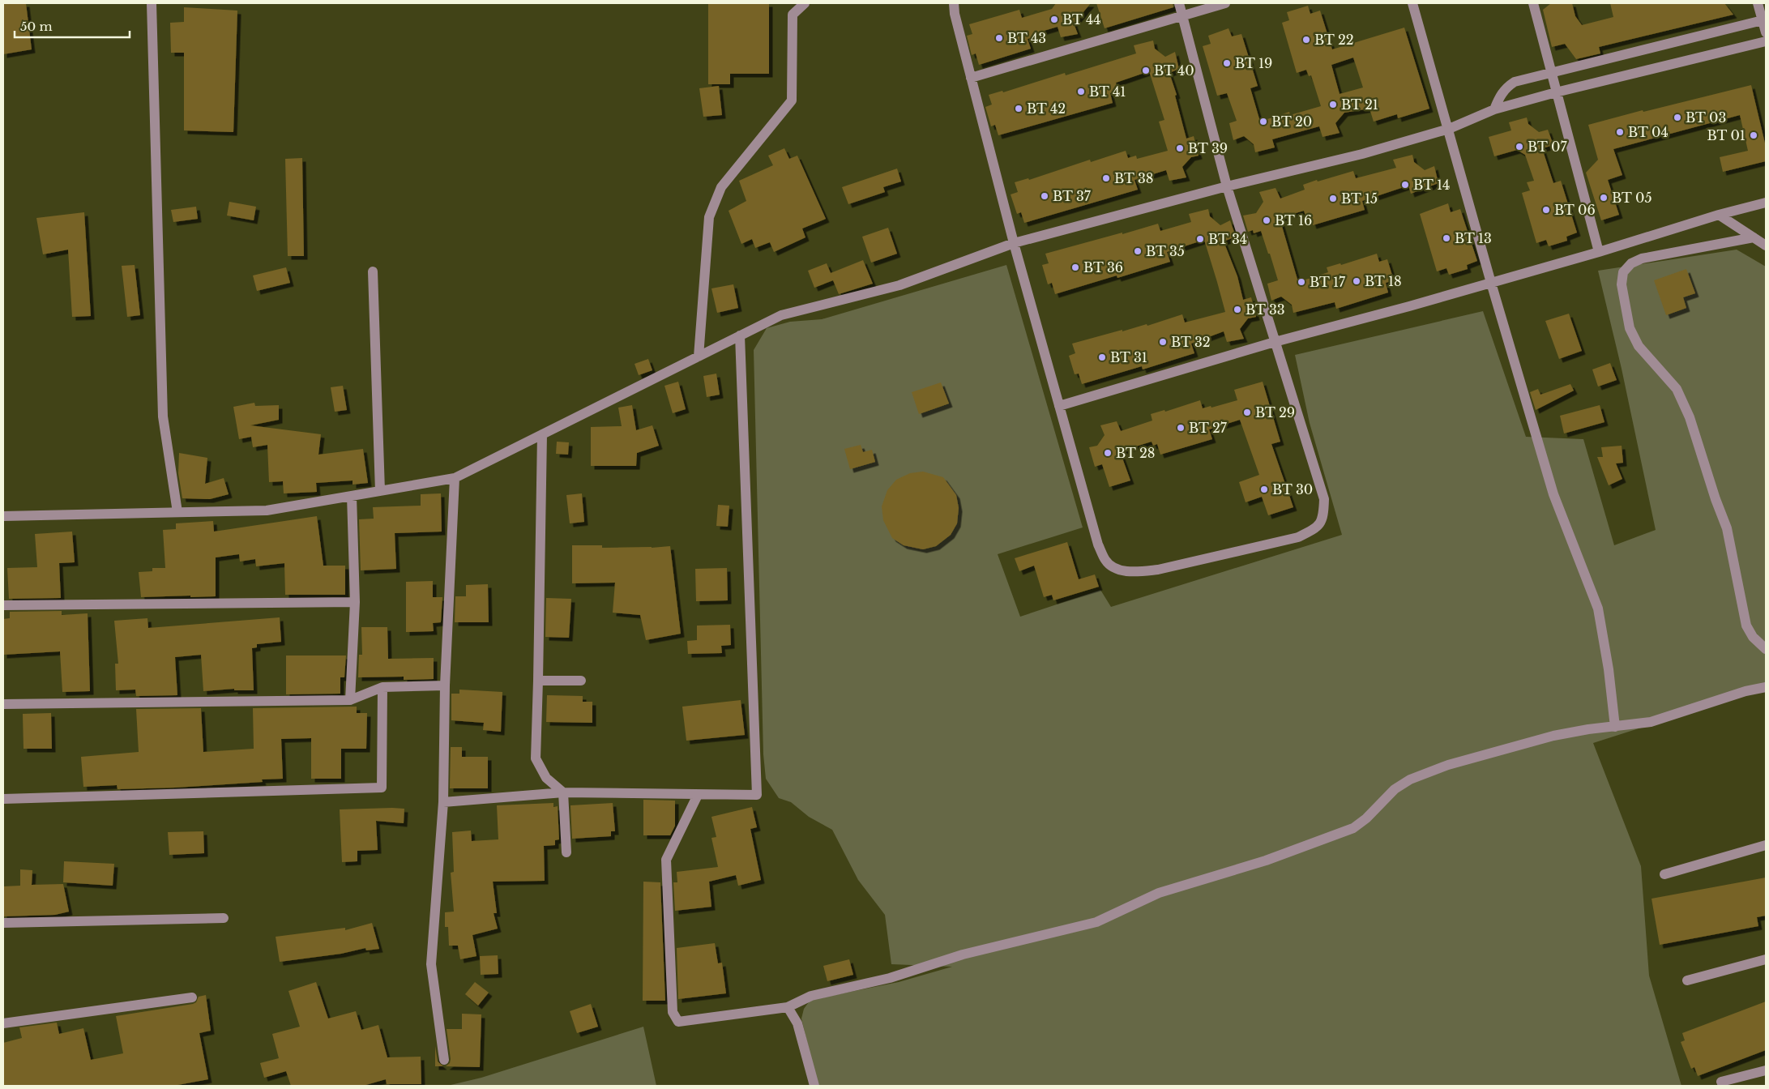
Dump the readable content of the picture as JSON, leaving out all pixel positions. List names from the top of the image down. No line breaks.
{"places":["BT 44","BT 43","BT 22","BT 19","BT 40","BT 41","BT 21","BT 42","BT 03","BT 20","BT 04","BT 01","BT 07","BT 39","BT 38","BT 14","BT 37","BT 05","BT 15","BT 06","BT 16","BT 13","BT 34","BT 35","BT 36","BT 18","BT 17","BT 33","BT 32","BT 31","BT 29","BT 27","BT 28","BT 30"],"scale_bar":"50 m"}
